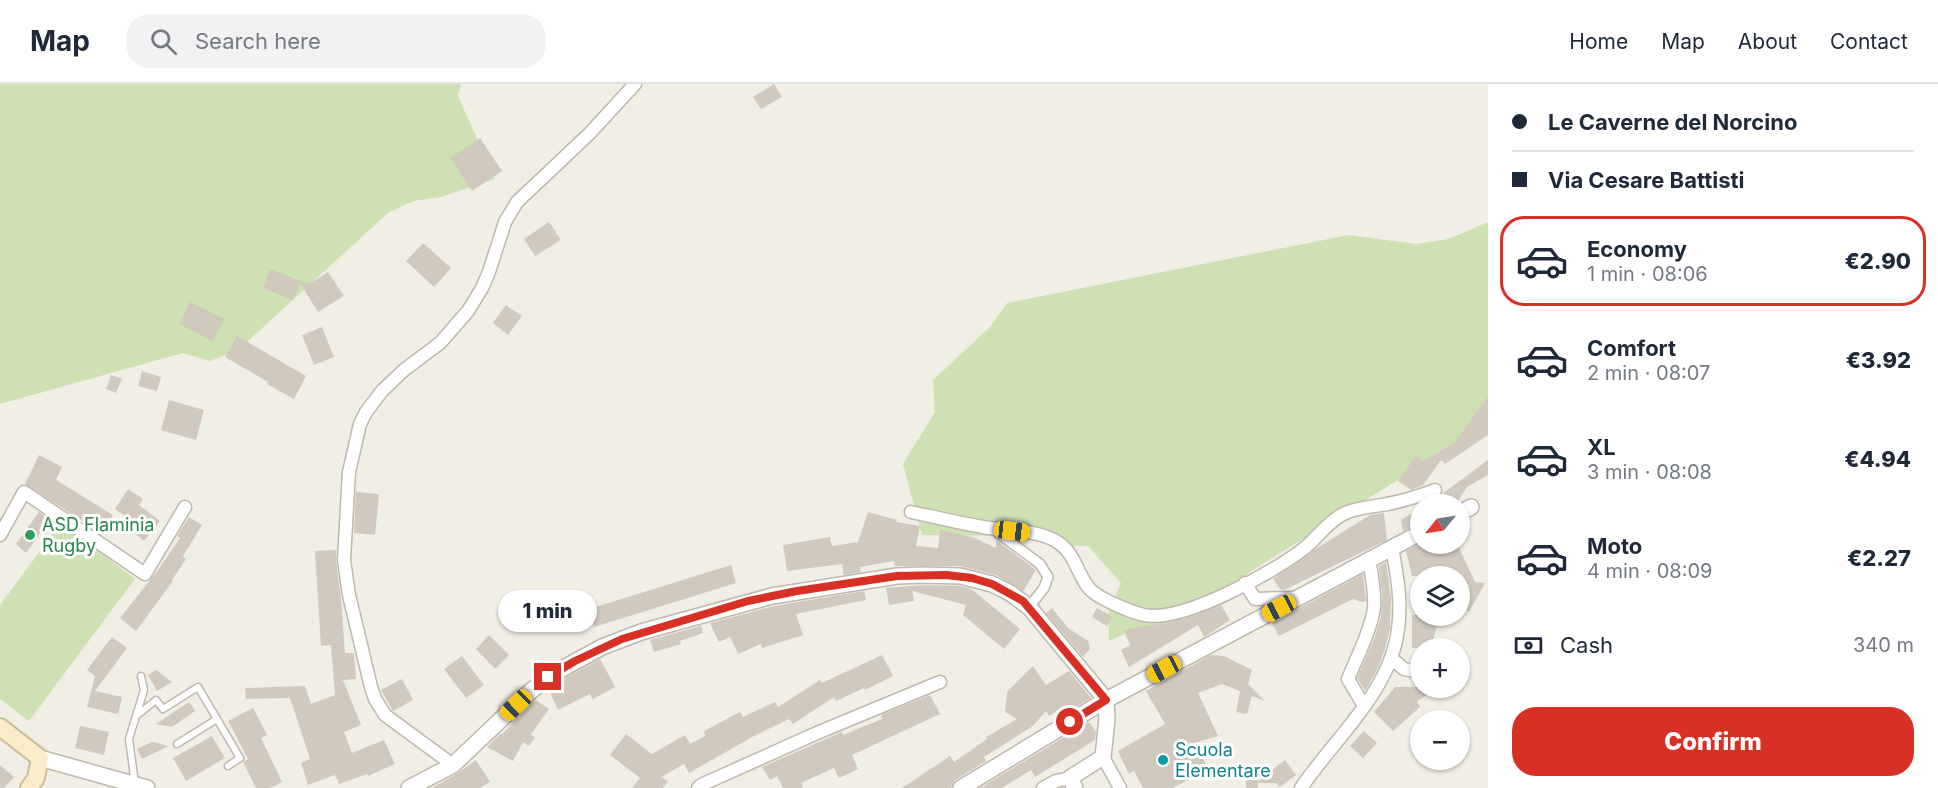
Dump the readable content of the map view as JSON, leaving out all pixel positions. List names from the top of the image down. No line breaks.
{"places":["ASD Flaminia Rugby","Scuola Elementare"],"north":"bottom left","page":{"header":"Map","search":"Search here","nav":["Home","Map","About","Contact"],"banner":["Le Caverne del Norcino","Via Cesare Battisti"],"list":[{"name":"Economy","note":"1 min · 08:06","value":"€2.90"},{"name":"Comfort","note":"2 min · 08:07","value":"€3.92"},{"name":"XL","note":"3 min · 08:08","value":"€4.94"},{"name":"Moto","note":"4 min · 08:09","value":"€2.27"}],"map_buttons":["+","−"],"bubble":"1 min","pay":["Cash","340 m"],"buttons":"Confirm"}}
